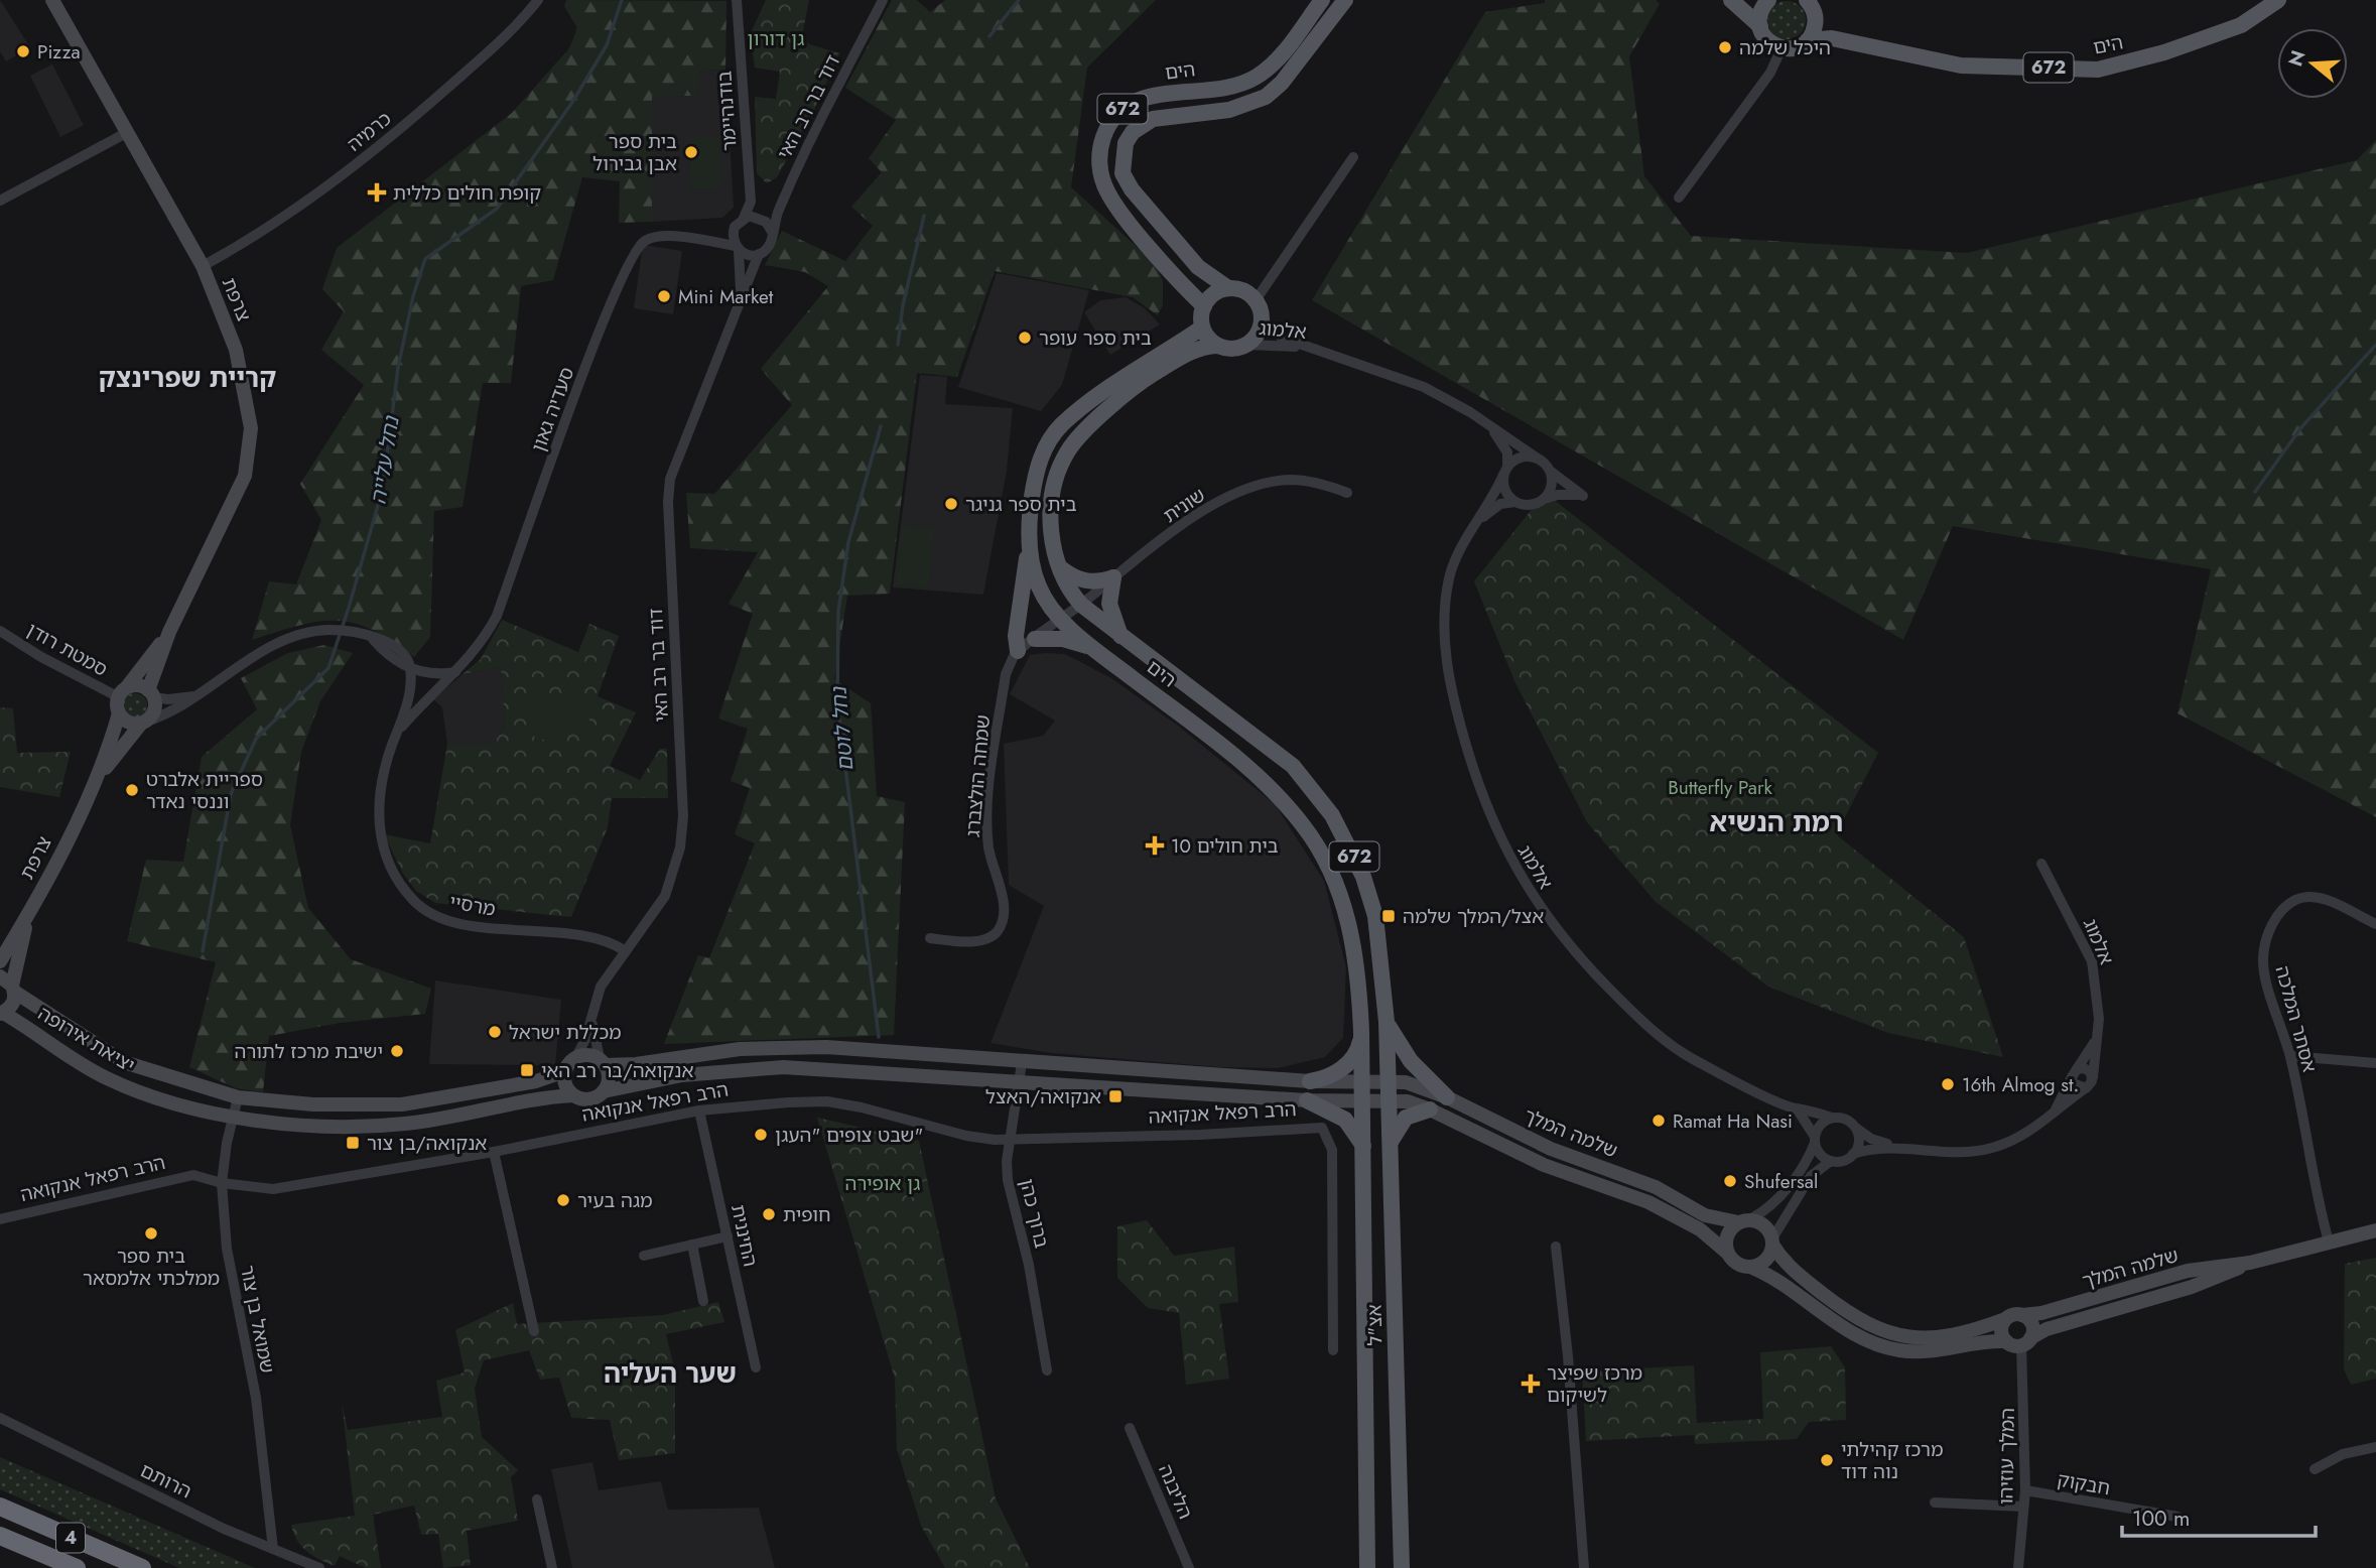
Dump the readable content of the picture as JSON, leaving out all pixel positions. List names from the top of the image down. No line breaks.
{"streets":{"highway":["4"],"main road":["הים","672","אצ\"ל"],"street":["דוד בר רב האי","בודנהיימר","כרמיה","צרפת","אלמוג","סעדיה גאון","שונית","סמטת רודן","שמחה הולצברג","מרסיי","אסתר המלכה","יציאת אירופה","הרב רפאל אנקואה","שלמה המלך","ברוך כהן","החיננית","שמואל בן צור","המלך עוזיהו","הרותם","חבקוק","הליבנה"]},"crossings":[["הים","672"],["הים","אלמוג"],["הים","שונית"],["הים","הרב רפאל אנקואה"],["הים","שלמה המלך"],["הים","אצ\"ל"],["672","אלמוג"],["דוד בר רב האי","בודנהיימר"],["דוד בר רב האי","סעדיה גאון"],["דוד בר רב האי","מרסיי"],["דוד בר רב האי","הרב רפאל אנקואה"],["בודנהיימר","סעדיה גאון"],["כרמיה","צרפת"],["צרפת","סמטת רודן"],["צרפת","יציאת אירופה"],["סעדיה גאון","מרסיי"],["אסתר המלכה","שלמה המלך"],["יציאת אירופה","הרב רפאל אנקואה"],["יציאת אירופה","שמואל בן צור"],["הרב רפאל אנקואה","שלמה המלך"],["הרב רפאל אנקואה","ברוך כהן"],["הרב רפאל אנקואה","החיננית"],["הרב רפאל אנקואה","שמואל בן צור"],["הרב רפאל אנקואה","אצ\"ל"],["שלמה המלך","אצ\"ל"],["שלמה המלך","המלך עוזיהו"],["שמואל בן צור","הרותם"],["המלך עוזיהו","חבקוק"]],"districts":["קריית שפרינצק","רמת הנשיא","שער העליה"],"water":["נחל עלייה","נחל לוטם"],"parks":["גן דורון","Butterfly Park","גן אופירה"],"places":{"other":["היכל שלמה","Pizza","בית ספר אבן גבירול","Mini Market","בית ספר עופר","בית ספר גניגר","ספריית אלברט וננסי נאדר","מכללת ישראל","ישיבת מרכז לתורה","16th Almog st.","Ramat Ha Nasi","שבט צופים \"העגן\"","Shufersal","מגה בעיר","חופית","בית ספר ממלכתי אלמסאר","מרכז קהילתי נוה דוד"],"health":["קופת חולים כללית","בית חולים 10","מרכז שפיצר לשיקום"],"transit":["אצל/המלך שלמה","אנקואה/בר רב האי","אנקואה/האצל","אנקואה/בן צור"]},"scale_bar":"100 m","north":"left"}
